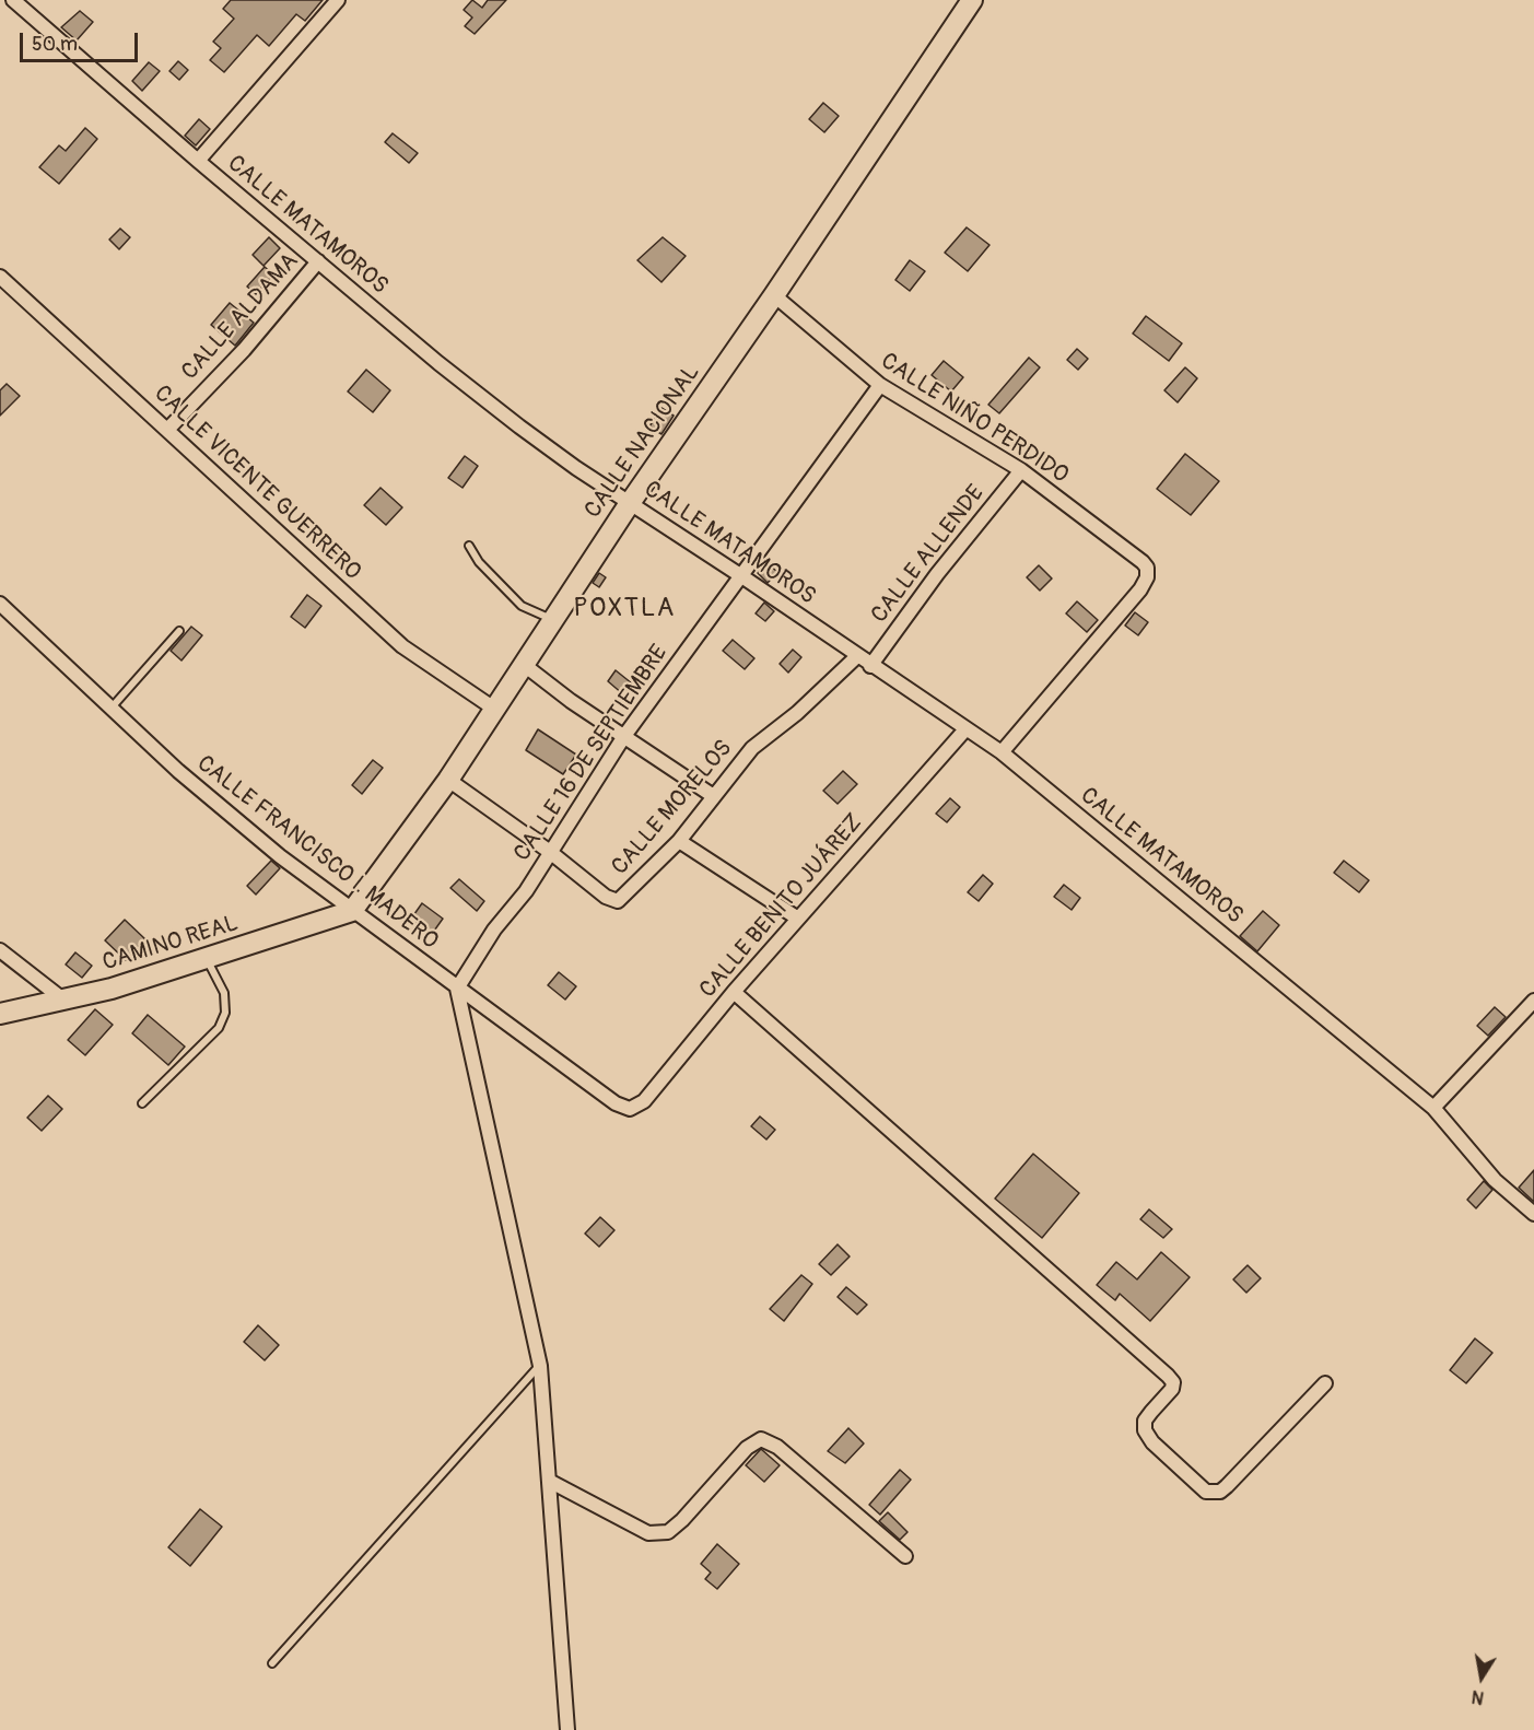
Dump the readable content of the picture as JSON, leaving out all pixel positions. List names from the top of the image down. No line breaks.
{"streets":{"street":["CALLE MATAMOROS","CALLE ALDAMA","CALLE NIÑO PERDIDO","CALLE NACIONAL","CALLE VICENTE GUERRERO","CALLE ALLENDE","CALLE 16 DE SEPTIEMBRE","CALLE MORELOS","CALLE FRANCISCO I. MADERO","CALLE BENITO JUÁREZ","CAMINO REAL"]},"crossings":[["CALLE MATAMOROS","CALLE ALDAMA"],["CALLE MATAMOROS","CALLE NIÑO PERDIDO"],["CALLE MATAMOROS","CALLE NACIONAL"],["CALLE MATAMOROS","CALLE ALLENDE"],["CALLE MATAMOROS","CALLE 16 DE SEPTIEMBRE"],["CALLE MATAMOROS","CALLE MORELOS"],["CALLE MATAMOROS","CALLE BENITO JUÁREZ"],["CALLE ALDAMA","CALLE VICENTE GUERRERO"],["CALLE NIÑO PERDIDO","CALLE NACIONAL"],["CALLE NIÑO PERDIDO","CALLE ALLENDE"],["CALLE NIÑO PERDIDO","CALLE 16 DE SEPTIEMBRE"],["CALLE NACIONAL","CALLE VICENTE GUERRERO"],["CALLE NACIONAL","CALLE MORELOS"],["CALLE NACIONAL","CALLE FRANCISCO I. MADERO"],["CALLE NACIONAL","CAMINO REAL"],["CALLE 16 DE SEPTIEMBRE","CALLE MORELOS"],["CALLE 16 DE SEPTIEMBRE","CALLE FRANCISCO I. MADERO"],["CALLE FRANCISCO I. MADERO","CALLE BENITO JUÁREZ"],["CALLE FRANCISCO I. MADERO","CAMINO REAL"]],"districts":["POXTLA"],"scale_bar":"50 m","north":"bottom"}
